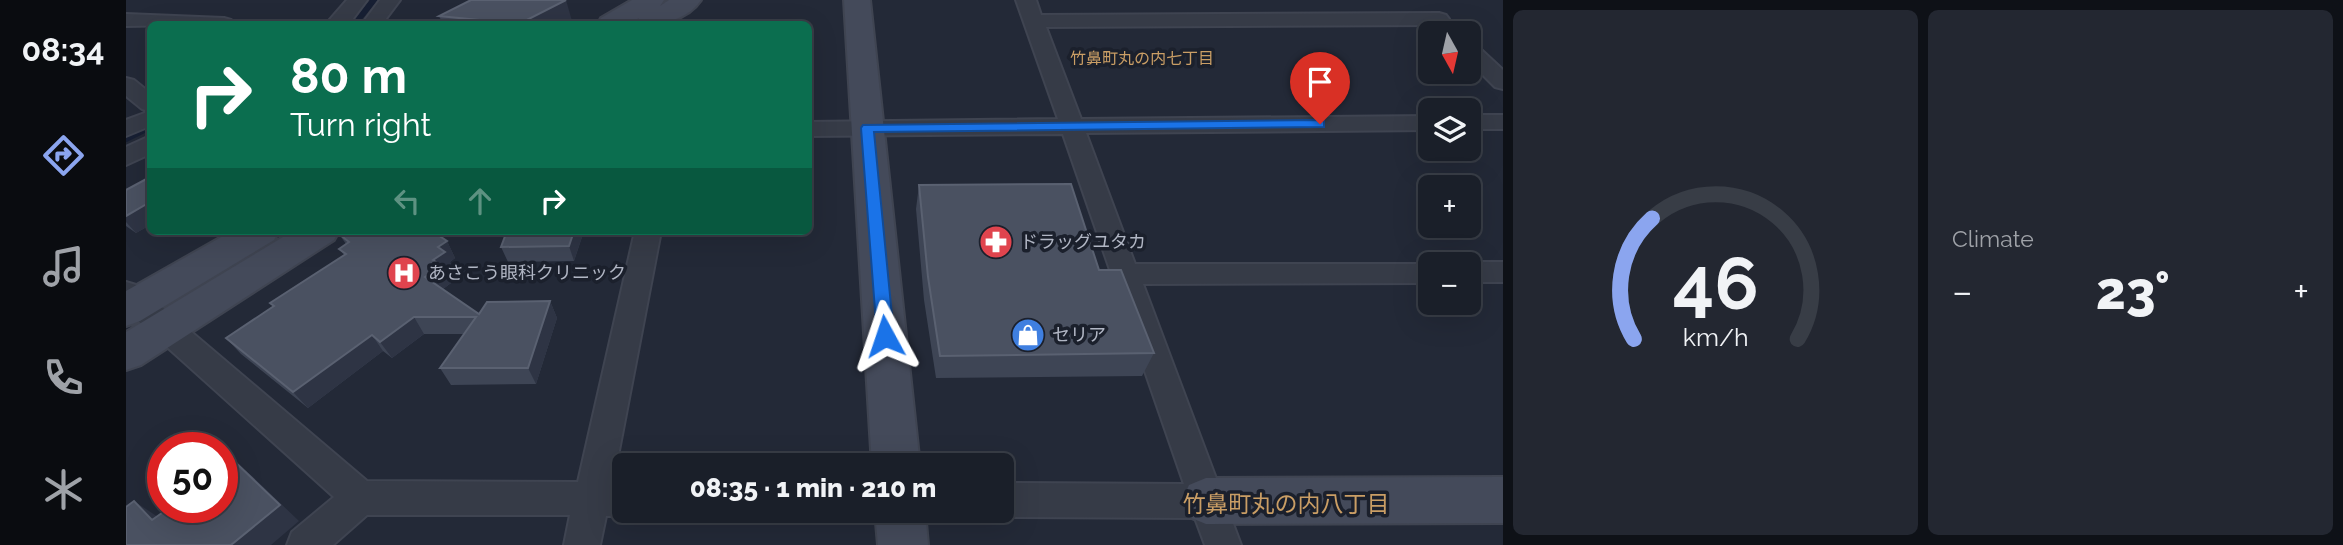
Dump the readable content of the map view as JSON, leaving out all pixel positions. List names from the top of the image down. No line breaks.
{"districts":["竹鼻町丸の内七丁目","竹鼻町丸の内八丁目"],"places":{"pharmacy":["ドラッグユタカ"],"hospital":["あさこう眼科クリニック"],"shop":["セリア"]},"north":"bottom","page":{"tabs":"08:34","tile":"Climate","map_buttons":["+","−"],"turn":["80 m","Turn right"],"heat":["−","23°","+"],"limit":"50","trip":"08:35 · 1 min · 210 m","gauge":["46","km/h"]}}
